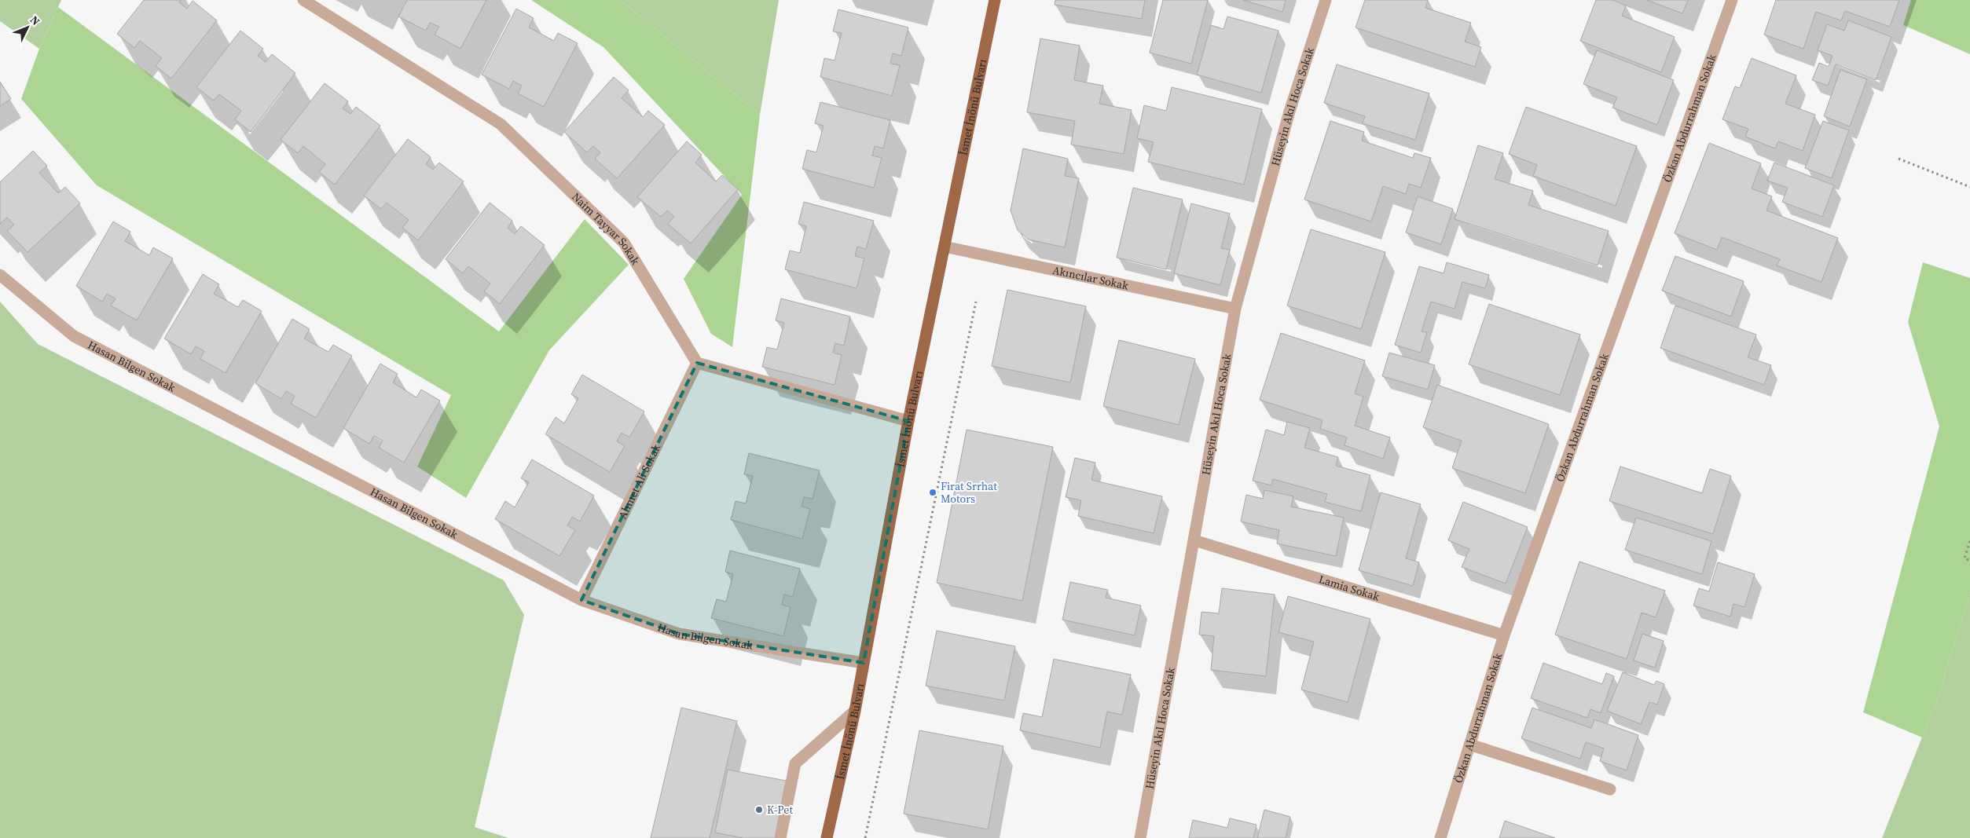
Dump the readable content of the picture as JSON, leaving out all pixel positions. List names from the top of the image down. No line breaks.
{"streets":{"main road":["İsmet İnönü Bulvarı"],"street":["Hüseyin Akıl Hoca Sokak","Özkan Abdurrahman Sokak","Naim Tayyar Sokak","Akıncılar Sokak","Hasan Bilgen Sokak","Ahmet Ali Sokak","Lamia Sokak"]},"crossings":[["İsmet İnönü Bulvarı","Akıncılar Sokak"],["İsmet İnönü Bulvarı","Hasan Bilgen Sokak"],["Hüseyin Akıl Hoca Sokak","Akıncılar Sokak"],["Hüseyin Akıl Hoca Sokak","Lamia Sokak"],["Özkan Abdurrahman Sokak","Lamia Sokak"],["Naim Tayyar Sokak","Ahmet Ali Sokak"],["Hasan Bilgen Sokak","Ahmet Ali Sokak"]],"places":["Firat Srrhat Motors","K-Pet"],"north":"top right"}
